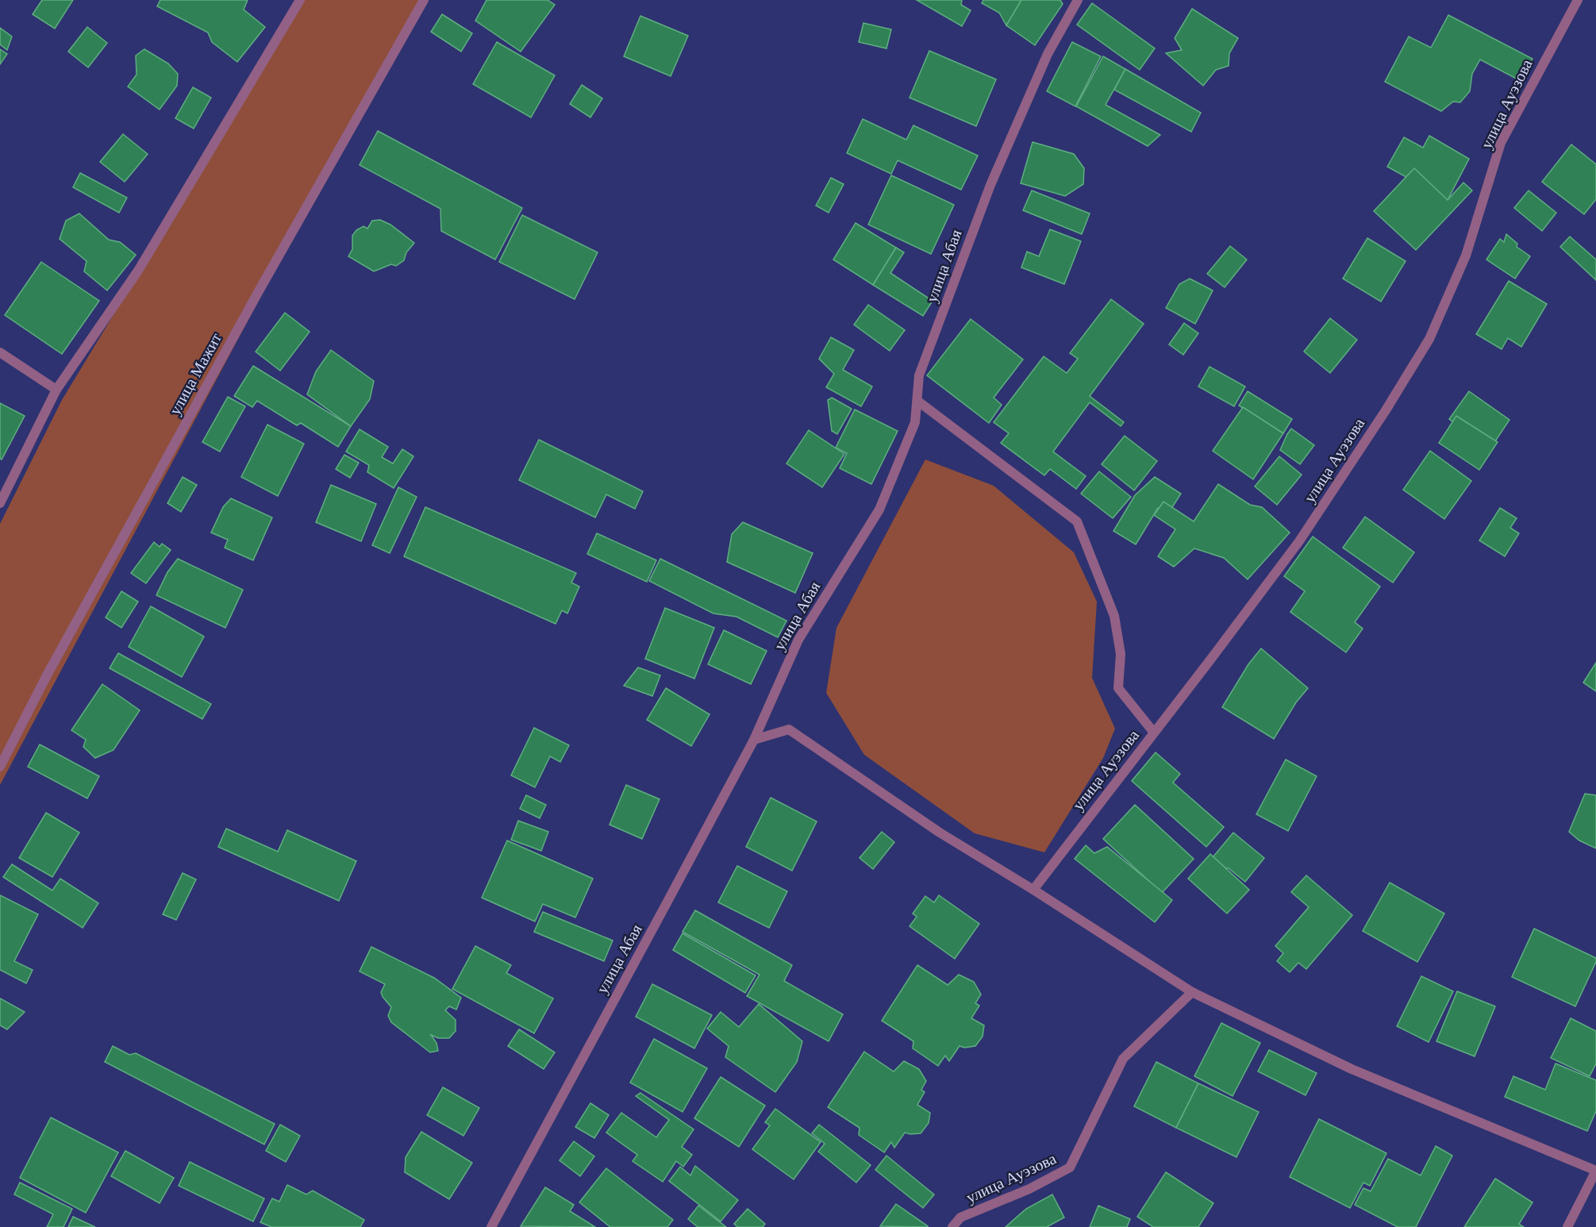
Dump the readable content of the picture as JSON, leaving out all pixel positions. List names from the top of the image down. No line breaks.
{"streets":{"street":["улица Ауэзова","улица Абая","улица Мажит"]}}
